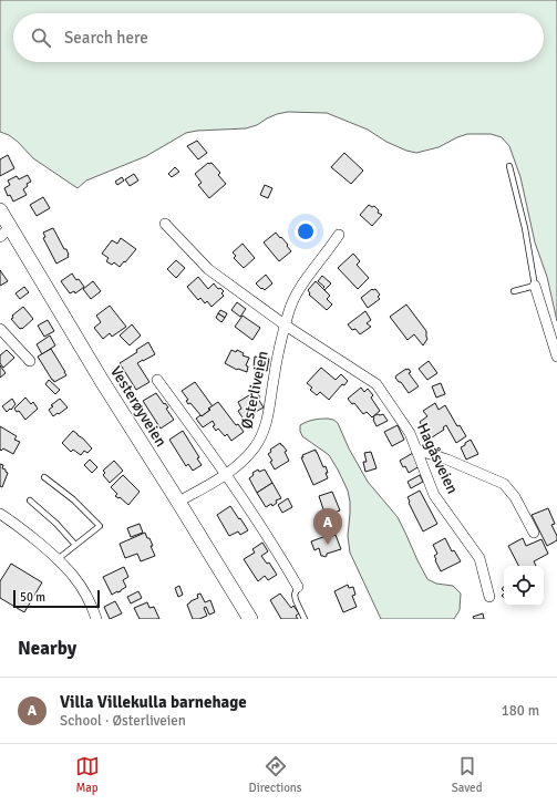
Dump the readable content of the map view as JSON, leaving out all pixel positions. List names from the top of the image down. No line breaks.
{"streets":{"main road":["Vesterøyveien"],"street":["Østerliveien","Hagåsveien"]},"crossings":[["Østerliveien","Vesterøyveien"],["Østerliveien","Hagåsveien"]],"scale_bar":"50 m","page":{"search":"Search here","pins":"A","scale":"50 m","heading":"Nearby","list":[{"mark":"A","name":"Villa Villekulla barnehage","note":"School · Østerliveien","value":"180 m"}],"nav":["Map","Directions","Saved"]}}
